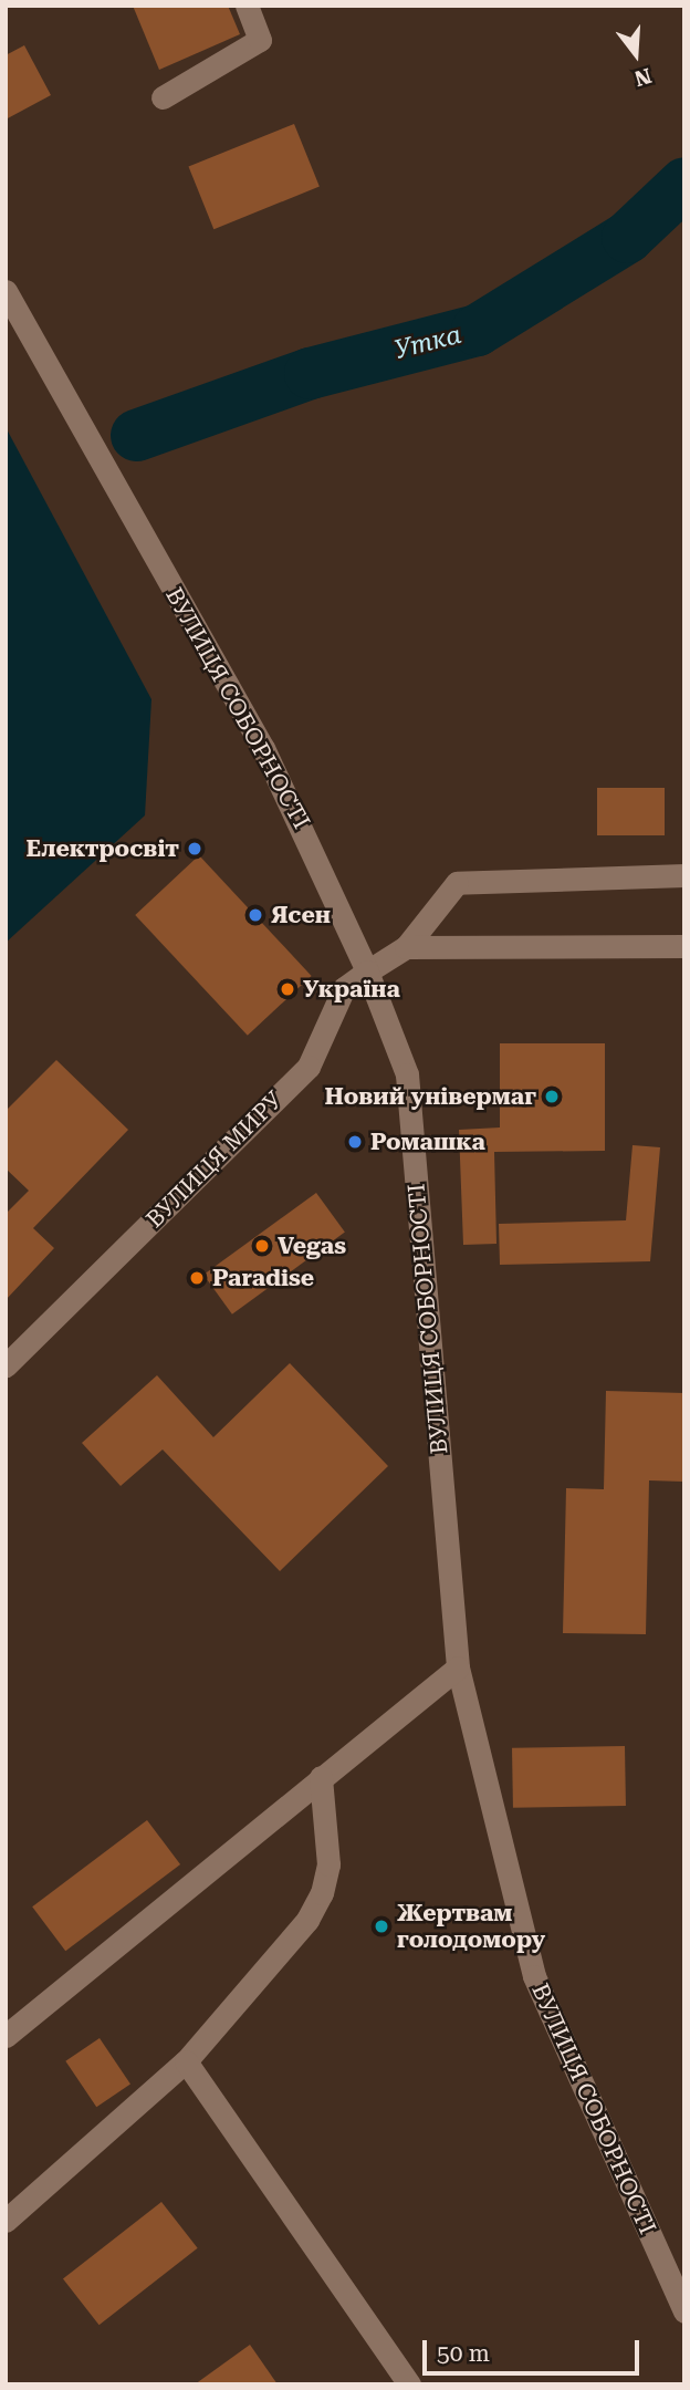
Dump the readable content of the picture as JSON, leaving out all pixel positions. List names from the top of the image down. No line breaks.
{"streets":{"street":["ВУЛИЦЯ СОБОРНОСТІ","ВУЛИЦЯ МИРУ"]},"crossings":[["ВУЛИЦЯ СОБОРНОСТІ","ВУЛИЦЯ МИРУ"]],"water":["Утка"],"places":["Електросвіт","Ясен","Україна","Новий універмаг","Ромашка","Vegas","Paradise","Жертвам голодомору"],"scale_bar":"50 m","north":"bottom"}
